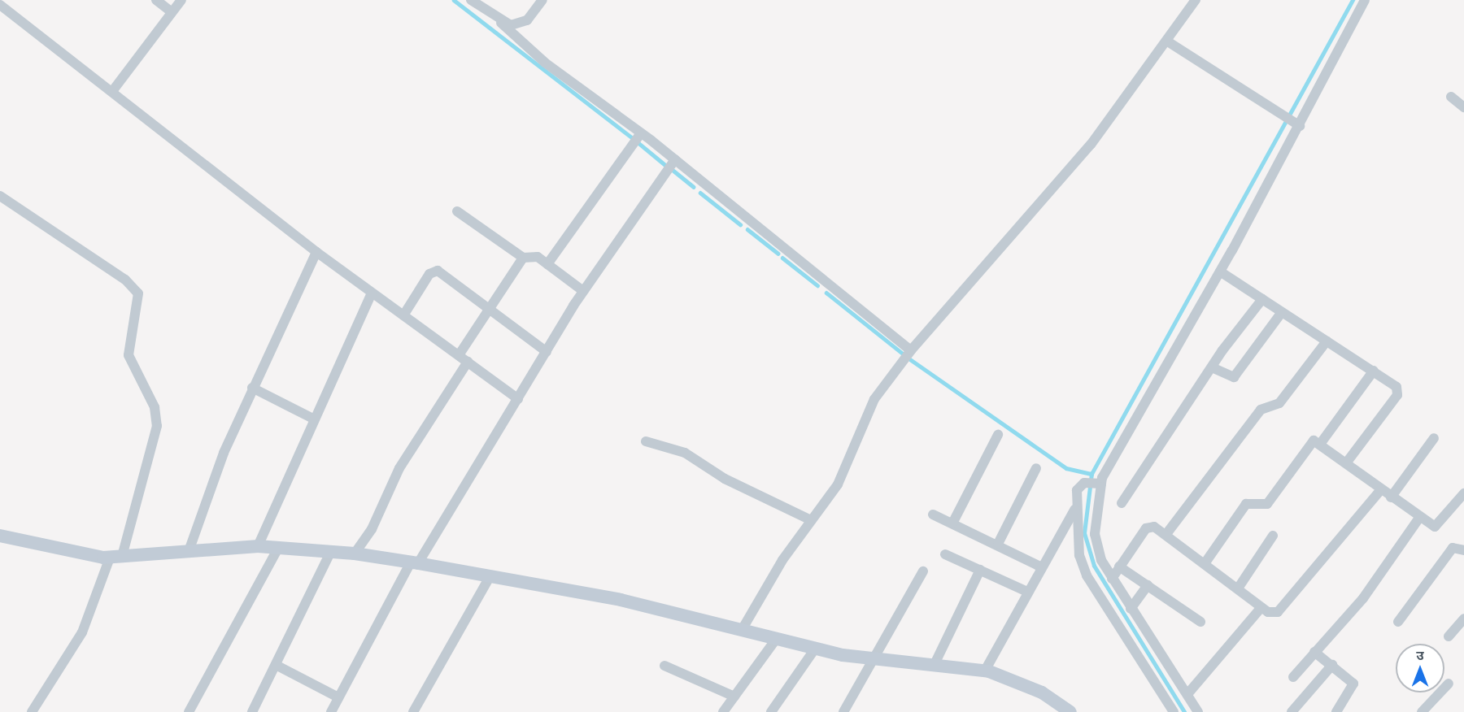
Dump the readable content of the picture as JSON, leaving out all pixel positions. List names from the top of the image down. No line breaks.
{"north":"top"}
